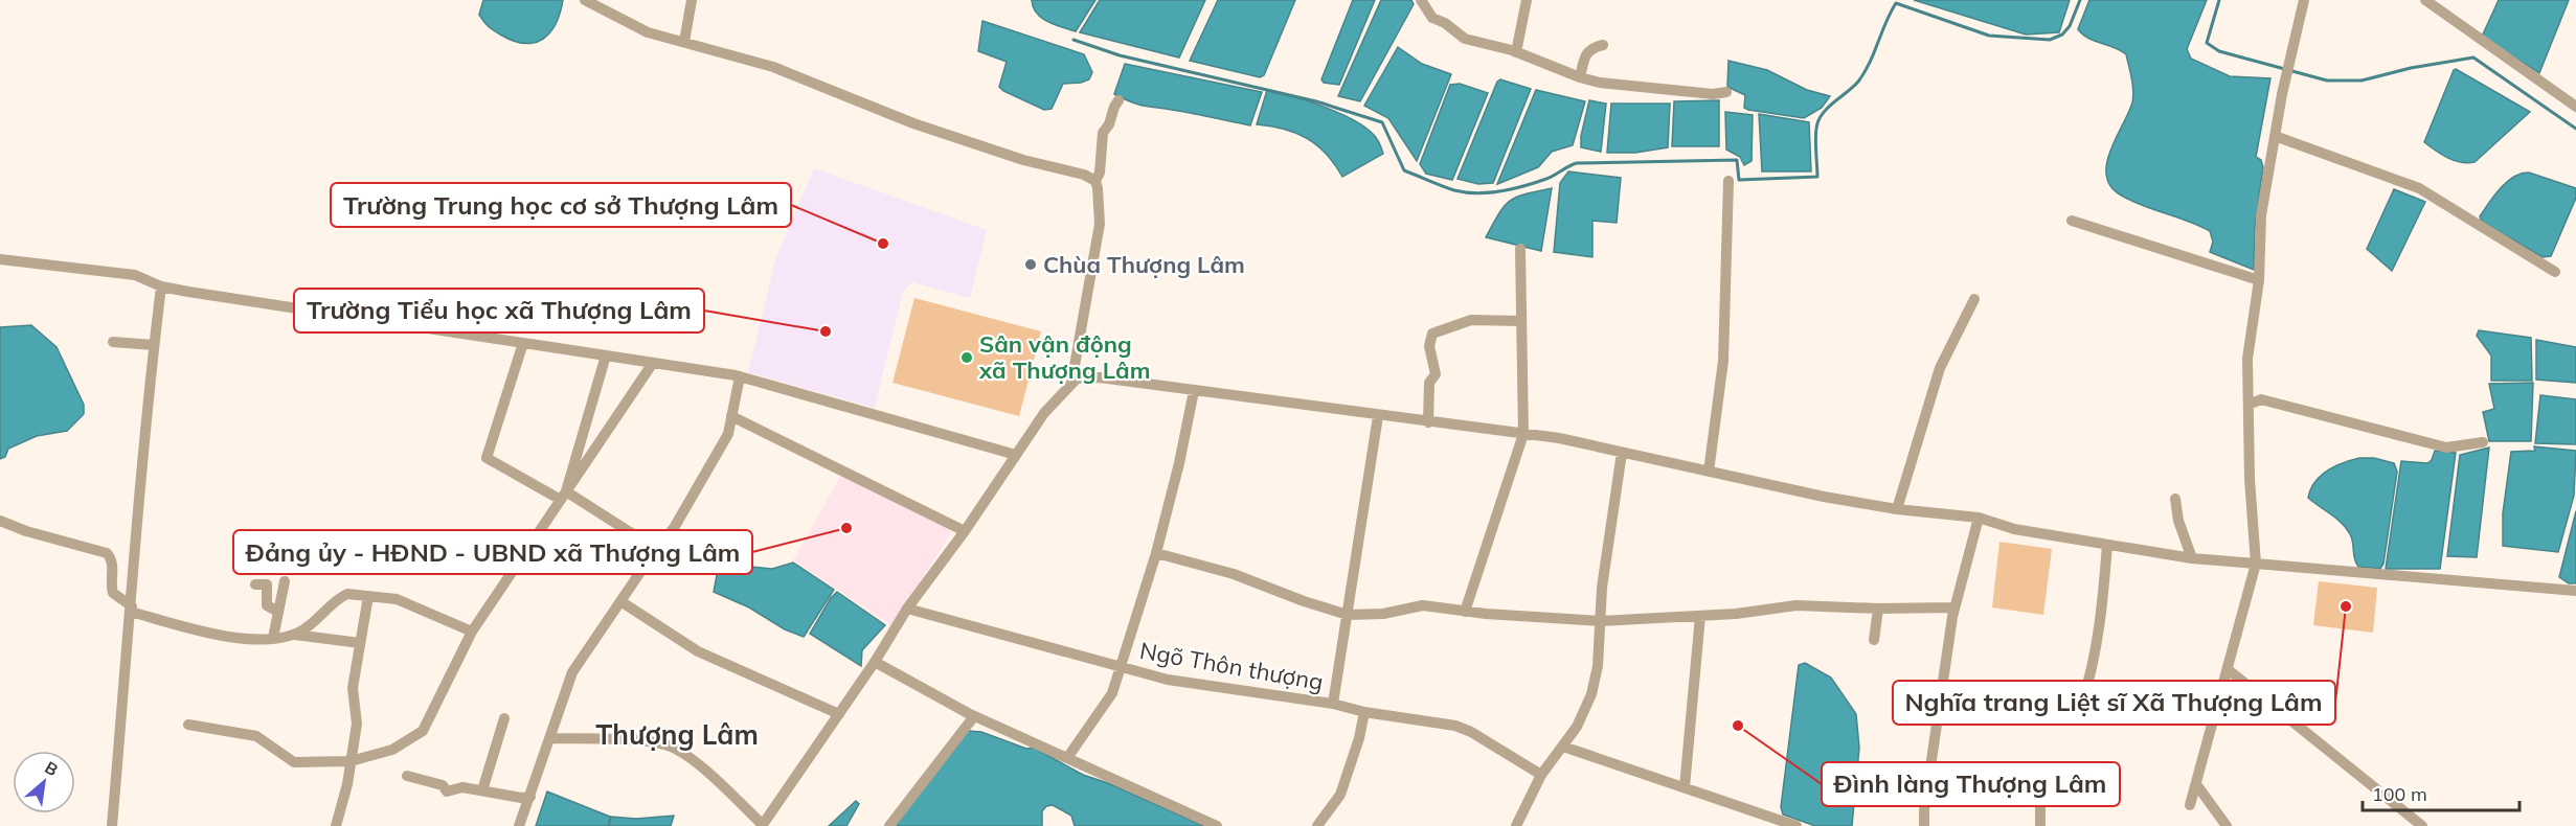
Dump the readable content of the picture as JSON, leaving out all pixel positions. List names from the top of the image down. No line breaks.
{"streets":{"street":["Ngõ Thôn thượng"]},"districts":["Thượng Lâm"],"places":["Trường Trung học cơ sở Thượng Lâm","Chùa Thượng Lâm","Trường Tiểu học xã Thượng Lâm","Sân vận động xã Thượng Lâm","Đảng ủy - HĐND - UBND xã Thượng Lâm","Nghĩa trang Liệt sĩ Xã Thượng Lâm","Đình làng Thượng Lâm"],"scale_bar":"100 m","north":"top right"}
